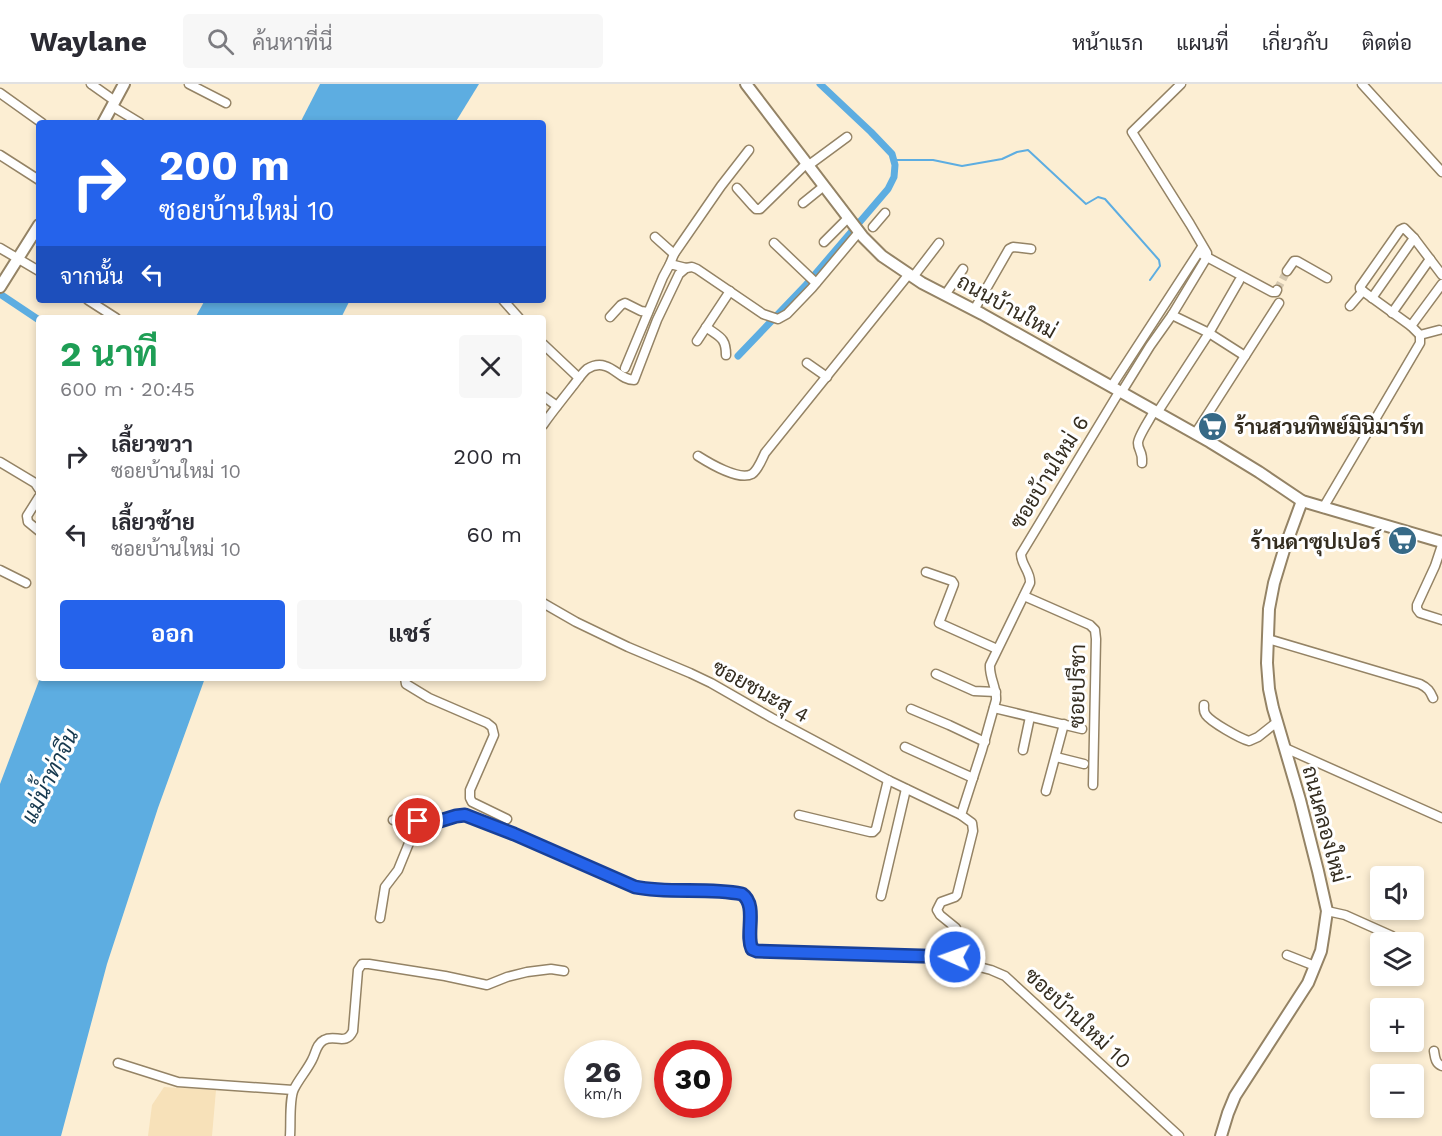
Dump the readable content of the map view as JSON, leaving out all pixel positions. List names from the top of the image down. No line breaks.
{"streets":{"street":["ถนนบ้านใหม่","ซอยบ้านใหม่ 6","ซอยปรีชา","ซอยชนะสุ 4","ถนนคลองใหม่","ซอยบ้านใหม่ 10"]},"crossings":[["ถนนบ้านใหม่","ซอยบ้านใหม่ 6"],["ถนนบ้านใหม่","ถนนคลองใหม่"],["ซอยบ้านใหม่ 6","ซอยปรีชา"],["ซอยบ้านใหม่ 6","ซอยชนะสุ 4"]],"water":["แม่น้ำท่าจีน"],"places":{"supermarket":["ร้านสวนทิพย์มินิมาร์ท","ร้านดาซุปเปอร์"]},"page":{"header":"Waylane","search":"ค้นหาที่นี่","nav":["หน้าแรก","แผนที่","เกี่ยวกับ","ติดต่อ"],"turn":["200 m","ซอยบ้านใหม่ 10"],"then":"จากนั้น","heading":["2 นาที","600 m · 20:45"],"list":[{"name":"เลี้ยวขวา","note":"ซอยบ้านใหม่ 10","value":"200 m"},{"name":"เลี้ยวซ้าย","note":"ซอยบ้านใหม่ 10","value":"60 m"}],"buttons":["ออก","แชร์"],"map_buttons":["+","−"],"speed":"26 km/h","limit":"30"}}
